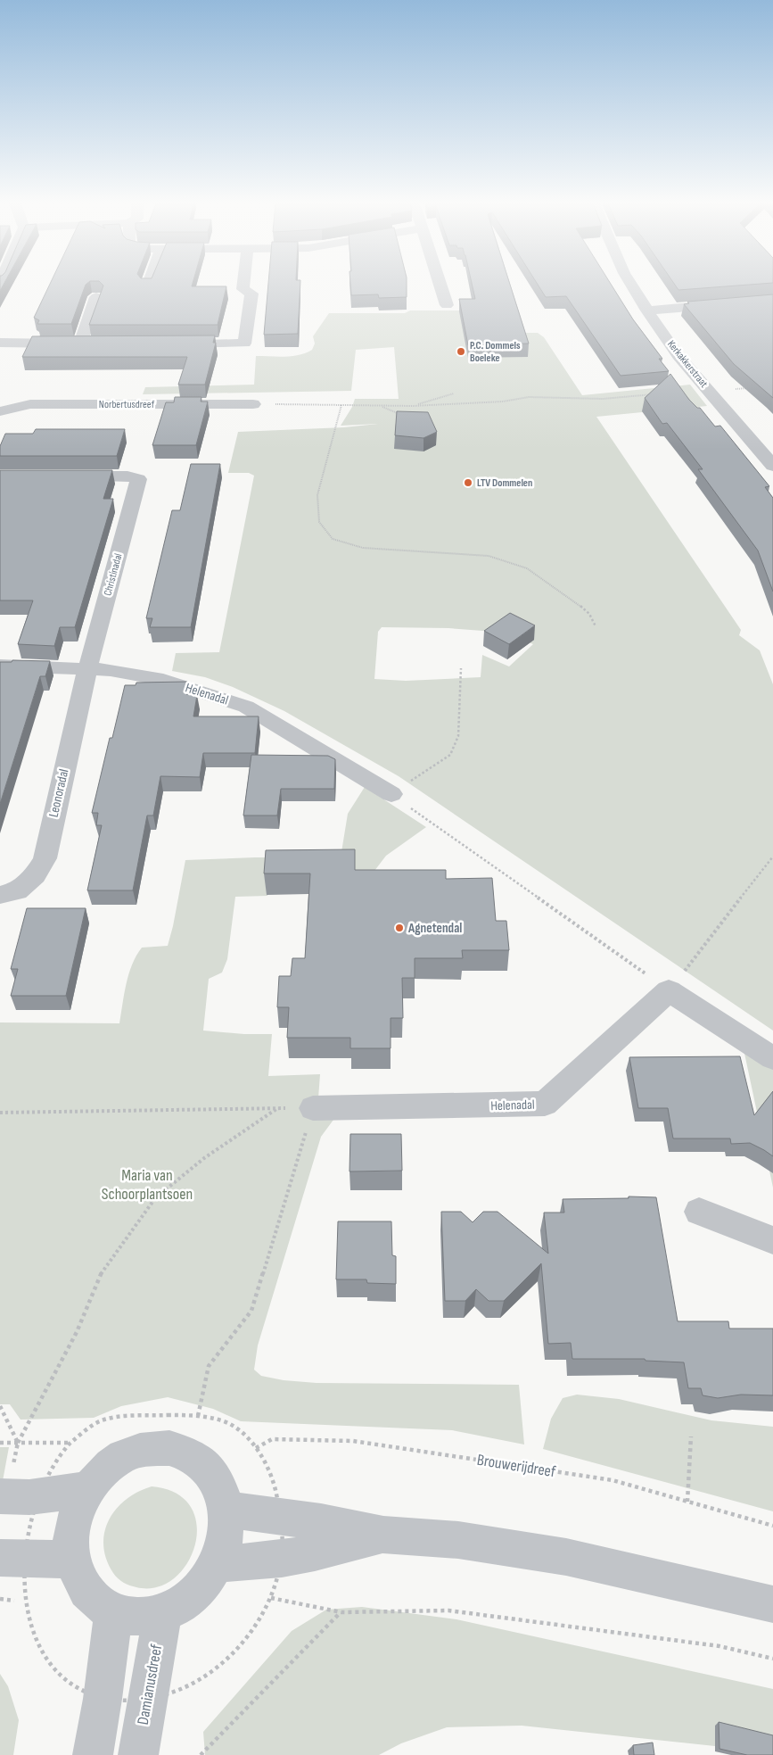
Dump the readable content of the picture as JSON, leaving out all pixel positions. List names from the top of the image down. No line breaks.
{"streets":{"street":["Kerkakkerstraat","Norbertusdreef","Christinadal","Helenadal","Leonoradal","Damianusdreef"],"path":["Brouwerijdreef"]},"crossings":[["Christinadal","Helenadal"],["Christinadal","Leonoradal"],["Helenadal","Leonoradal"]],"parks":["Maria van Schoorplantsoen"],"places":["P.C. Dommels Boeleke","LTV Dommelen","Agnetendal"]}
